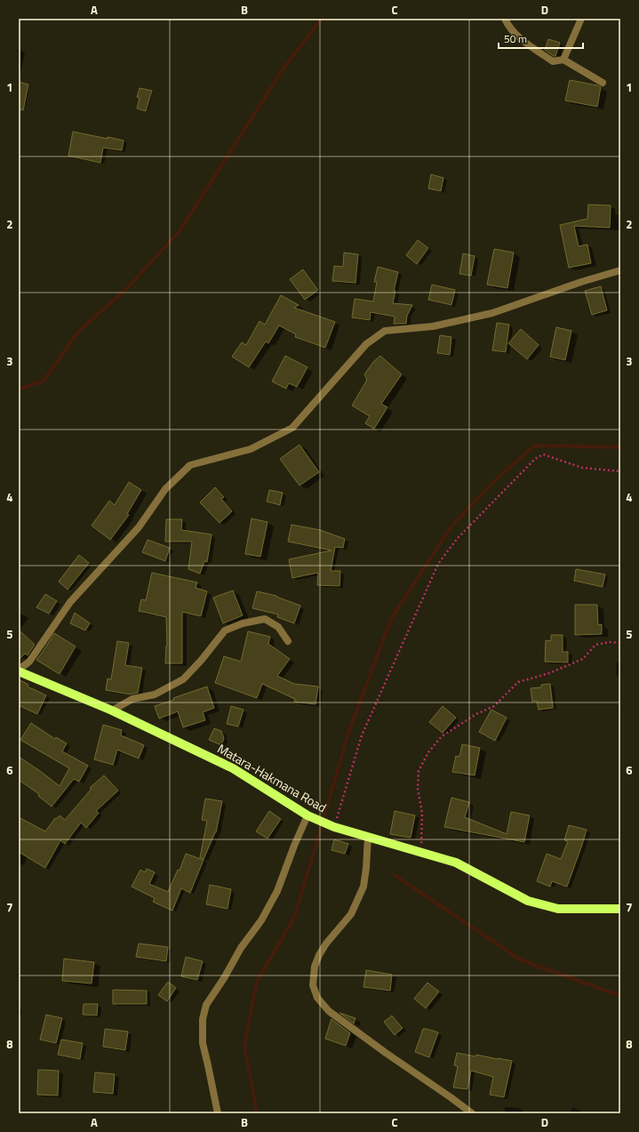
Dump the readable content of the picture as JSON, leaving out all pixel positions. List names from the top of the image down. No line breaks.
{"streets":{"main road":["Matara-Hakmana Road"]},"scale_bar":"50 m","grid":{"columns":["A","B","C","D"],"rows":["1","2","3","4","5","6","7","8"]}}
